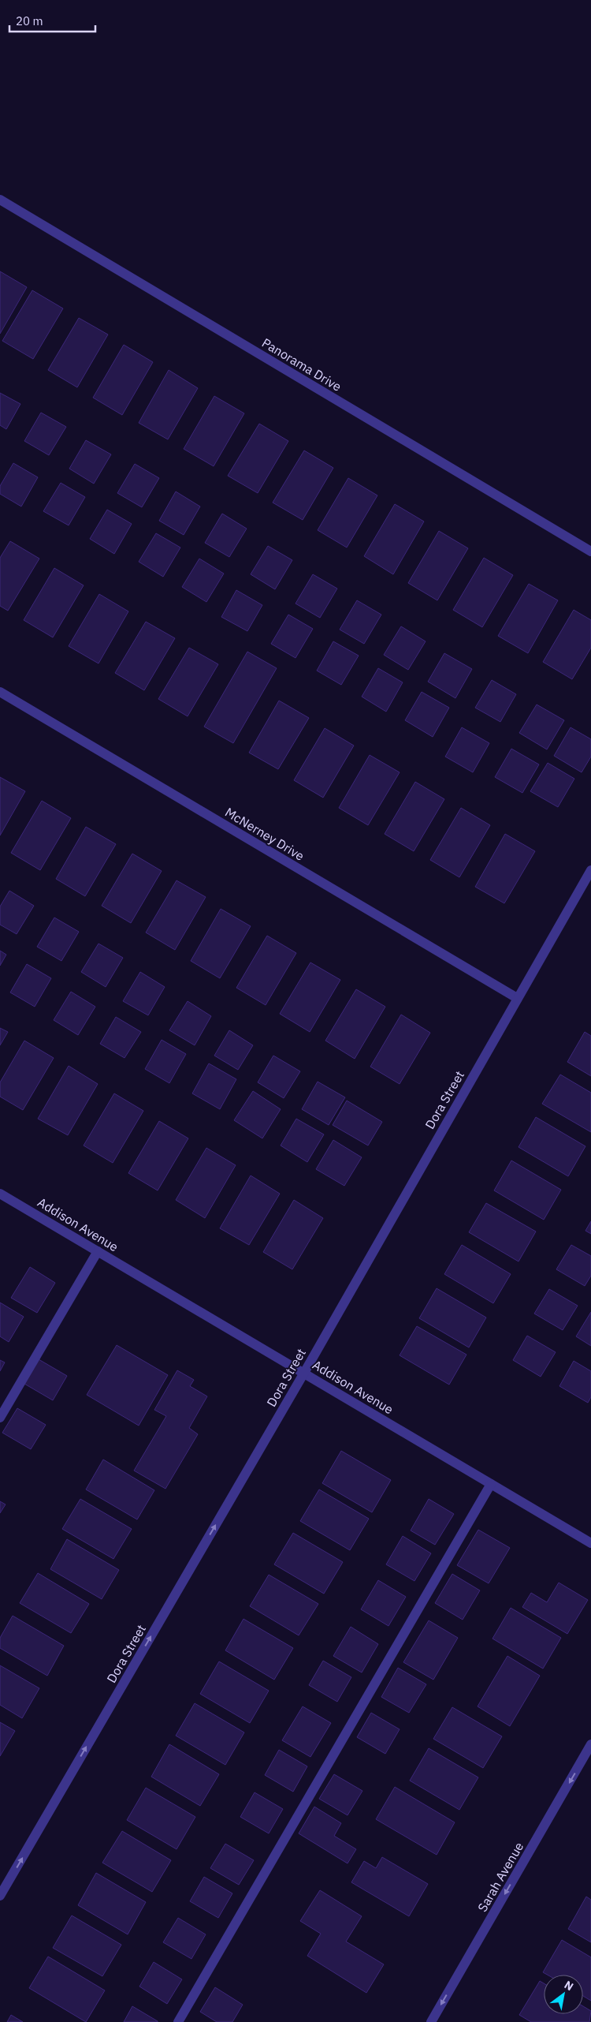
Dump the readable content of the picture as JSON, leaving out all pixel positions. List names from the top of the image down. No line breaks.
{"streets":{"street":["Panorama Drive","McNerney Drive","Dora Street","Addison Avenue","Sarah Avenue"]},"crossings":[["McNerney Drive","Dora Street"],["Dora Street","Addison Avenue"]],"one_way":["Dora Street","Sarah Avenue"],"scale_bar":"20 m","north":"top right"}
